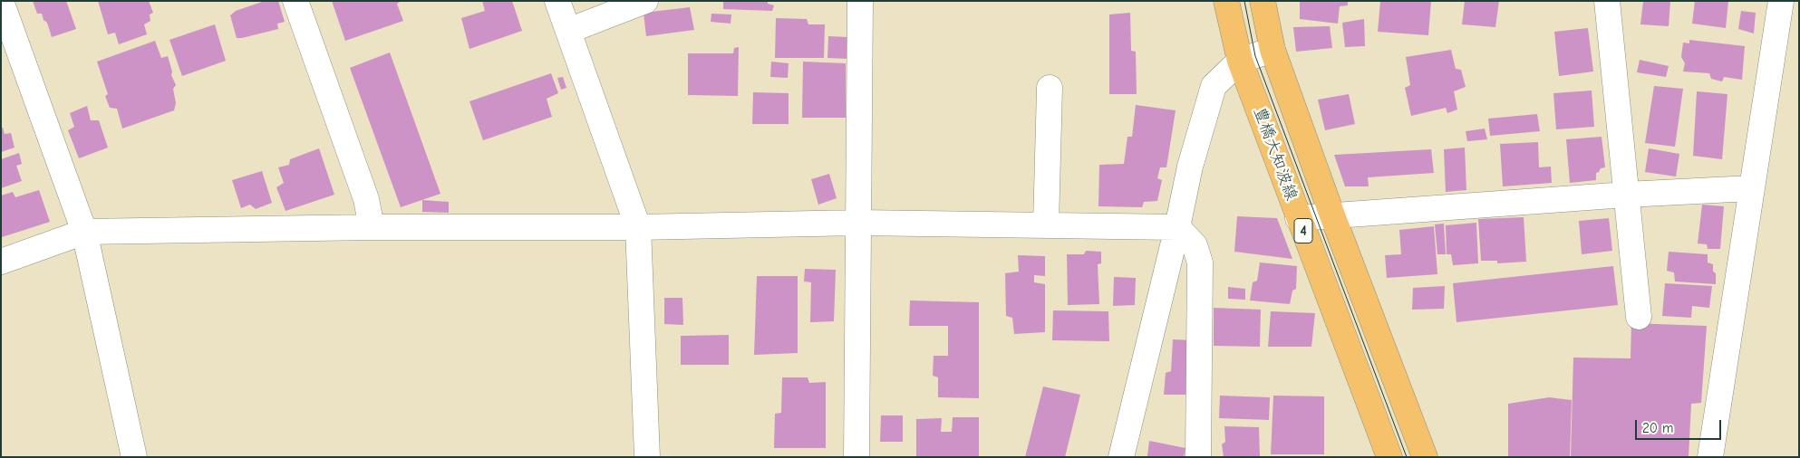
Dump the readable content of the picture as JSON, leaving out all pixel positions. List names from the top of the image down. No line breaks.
{"streets":{"main road":["豊橋大知波線","4"]},"scale_bar":"20 m"}
